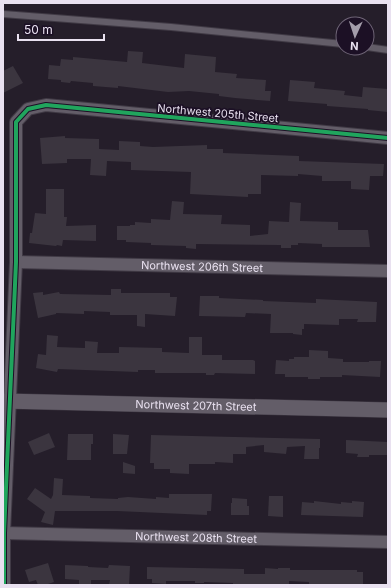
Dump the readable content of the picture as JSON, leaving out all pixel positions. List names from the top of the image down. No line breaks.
{"streets":{"street":["Northwest 205th Street","Northwest 206th Street","Northwest 207th Street","Northwest 208th Street"]},"crossings":[["Northwest 205th Street","Northwest 206th Street"]],"scale_bar":"50 m","north":"bottom"}
